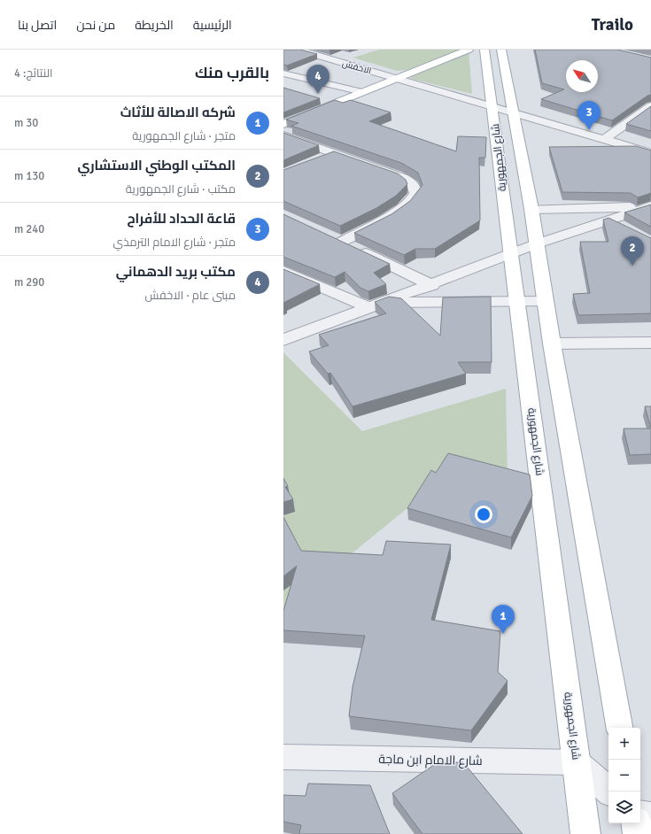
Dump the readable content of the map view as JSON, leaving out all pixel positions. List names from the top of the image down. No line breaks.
{"streets":{"main road":["شارع الجمهورية"],"street":["الاخفش","شارع الامام ابن ماجة"]},"crossings":[["الاخفش","شارع الجمهورية"],["شارع الجمهورية","شارع الامام ابن ماجة"]],"north":"top left","page":{"header":"Trailo","nav":["الرئيسية","الخريطة","من نحن","اتصل بنا"],"heading":["بالقرب منك","النتائج: 4"],"pins":["4","3","2","1"],"list":[{"mark":"1","name":"شركه الاصالة للأثاث","note":"متجر · شارع الجمهورية","value":"30 m"},{"mark":"2","name":"المكتب الوطني الاستشاري","note":"مكتب · شارع الجمهورية","value":"130 m"},{"mark":"3","name":"قاعة الحداد للأفراح","note":"متجر · شارع الامام الترمذي","value":"240 m"},{"mark":"4","name":"مكتب بريد الدهماني","note":"مبنى عام · الاخفش","value":"290 m"}],"map_buttons":["+","−"]}}
